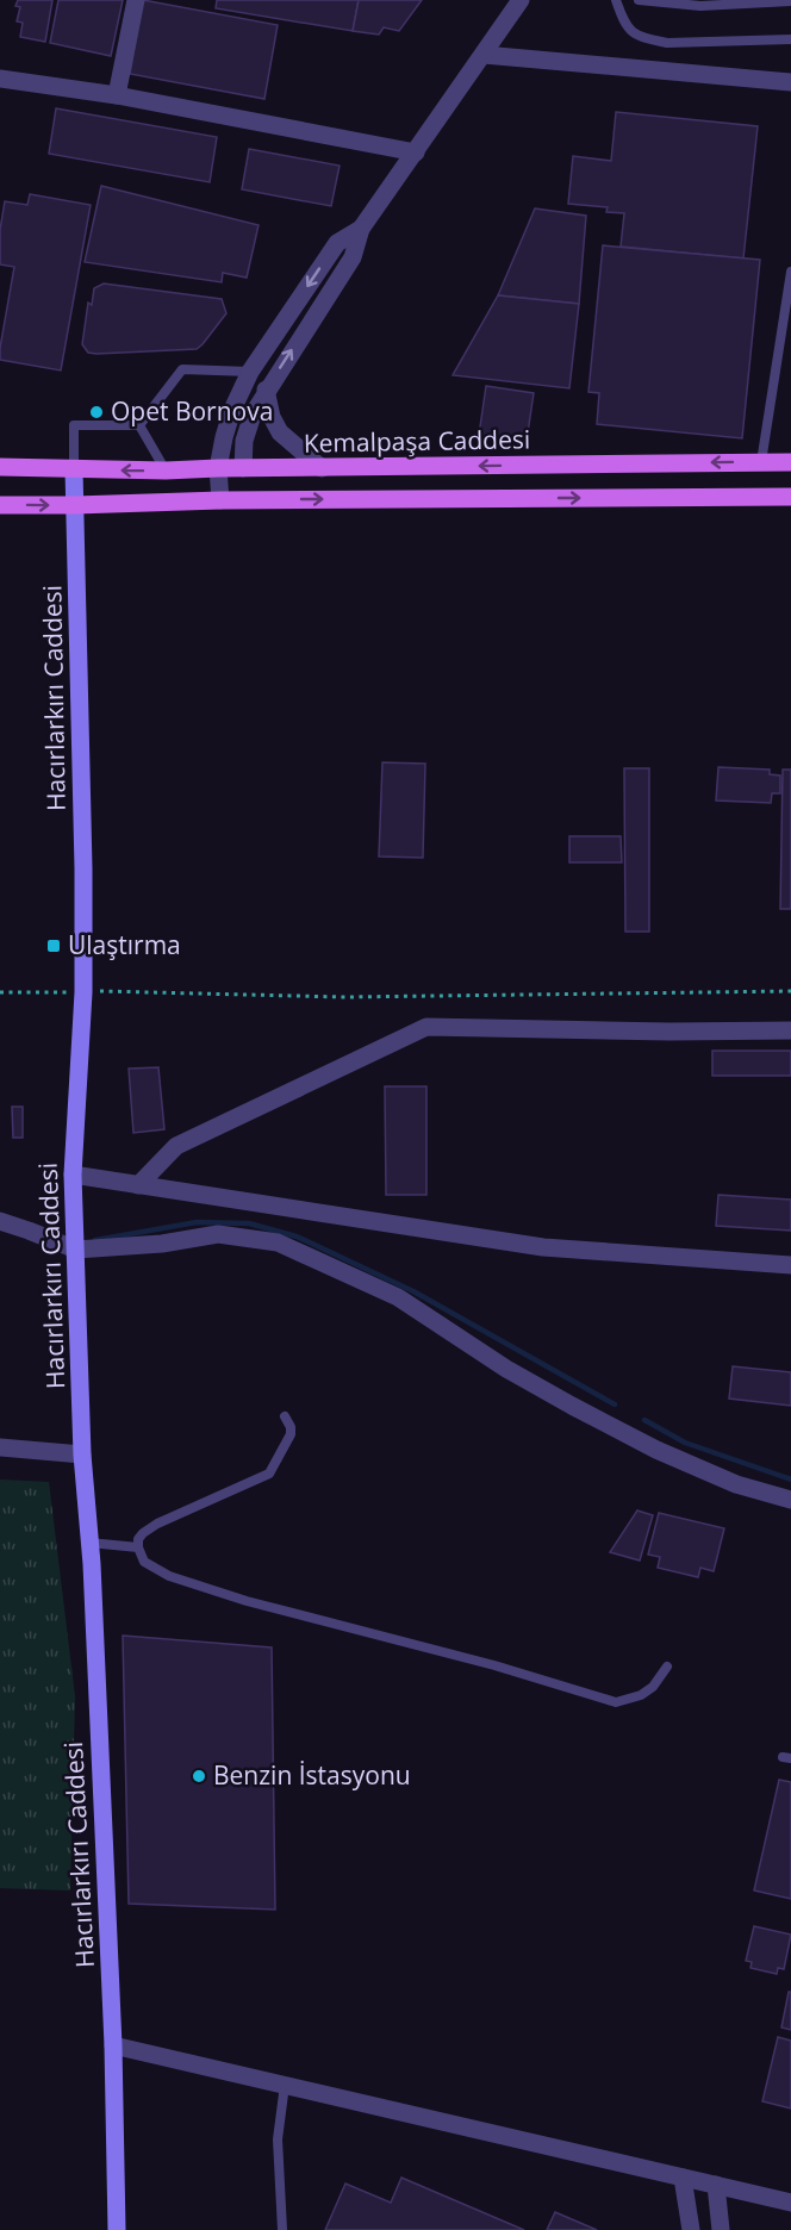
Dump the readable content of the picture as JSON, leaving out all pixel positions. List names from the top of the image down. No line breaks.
{"streets":{"main road":["Kemalpaşa Caddesi"],"street":["Hacırlarkırı Caddesi"]},"crossings":[["Kemalpaşa Caddesi","Hacırlarkırı Caddesi"]],"places":{"other":["Opet Bornova","Benzin İstasyonu"],"transit":["Ulaştırma"]}}
